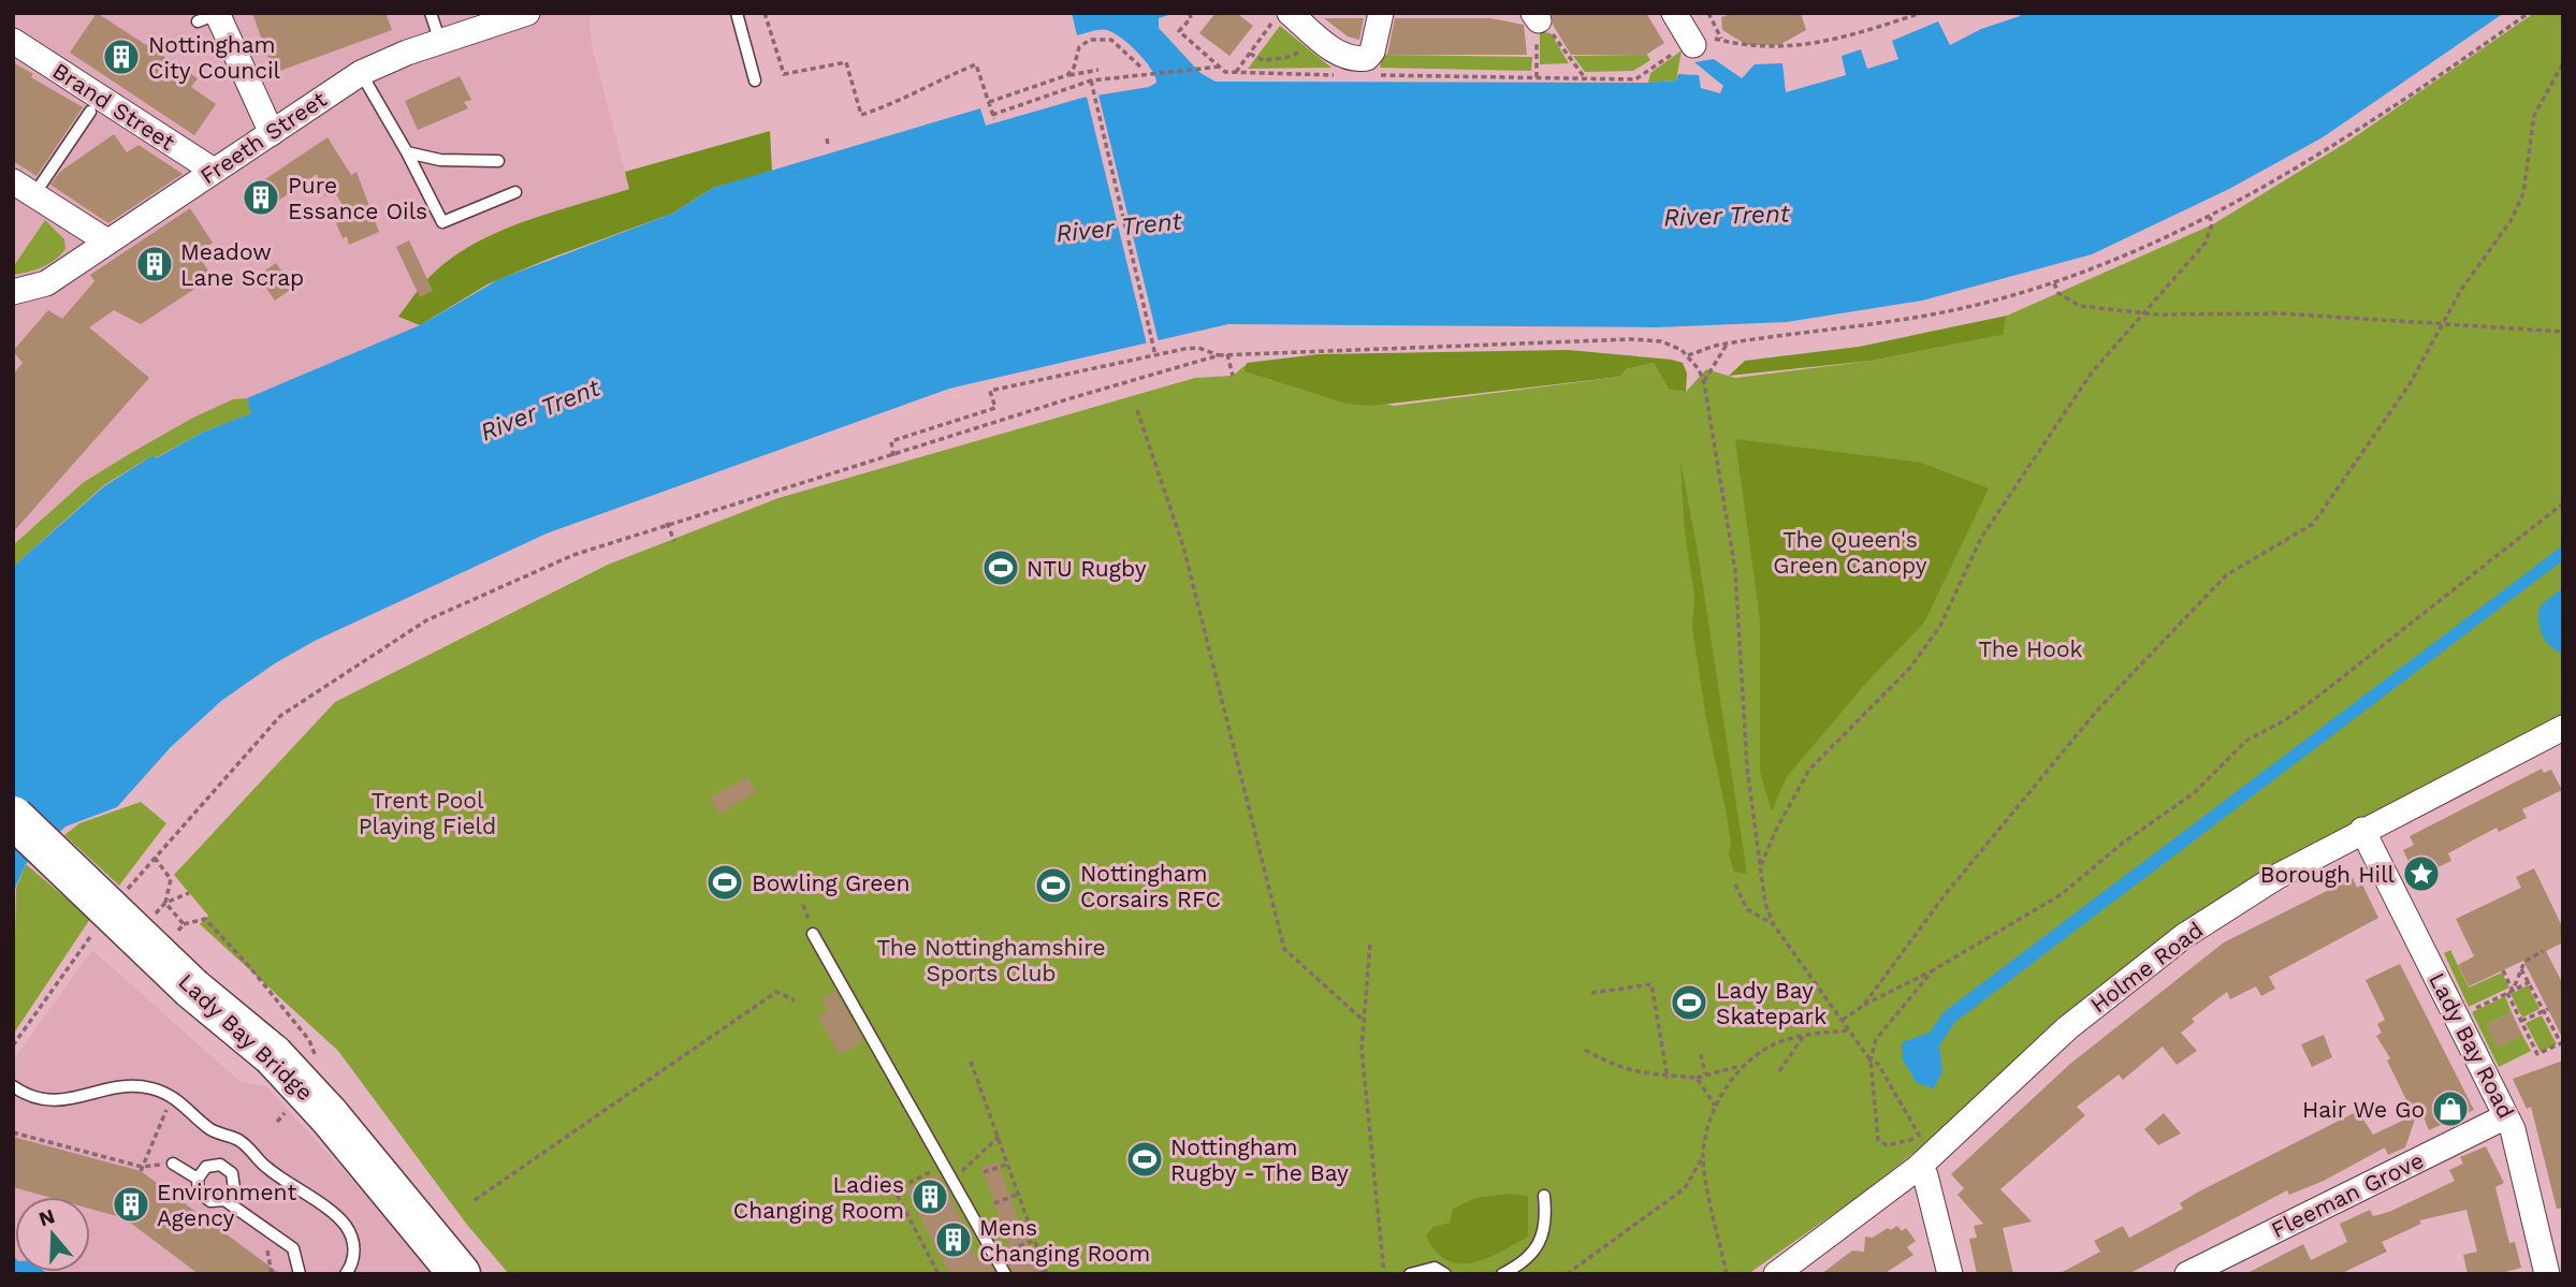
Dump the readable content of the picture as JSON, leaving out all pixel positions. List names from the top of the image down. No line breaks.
{"streets":{"highway":["Lady Bay Bridge"],"street":["Brand Street","Freeth Street","Holme Road","Lady Bay Road","Fleeman Grove"]},"crossings":[["Brand Street","Freeth Street"],["Holme Road","Lady Bay Road"],["Lady Bay Road","Fleeman Grove"]],"water":["River Trent"],"parks":["The Queen's Green Canopy","The Hook","Trent Pool Playing Field","The Nottinghamshire Sports Club"],"places":{"building":["Nottingham City Council","Pure Essance Oils","Meadow Lane Scrap","Ladies Changing Room","Environment Agency","Mens Changing Room"],"sports":["NTU Rugby","Bowling Green","Nottingham Corsairs RFC","Lady Bay Skatepark","Nottingham Rugby - The Bay"],"place":["Borough Hill"],"shop":["Hair We Go"]},"north":"top"}
